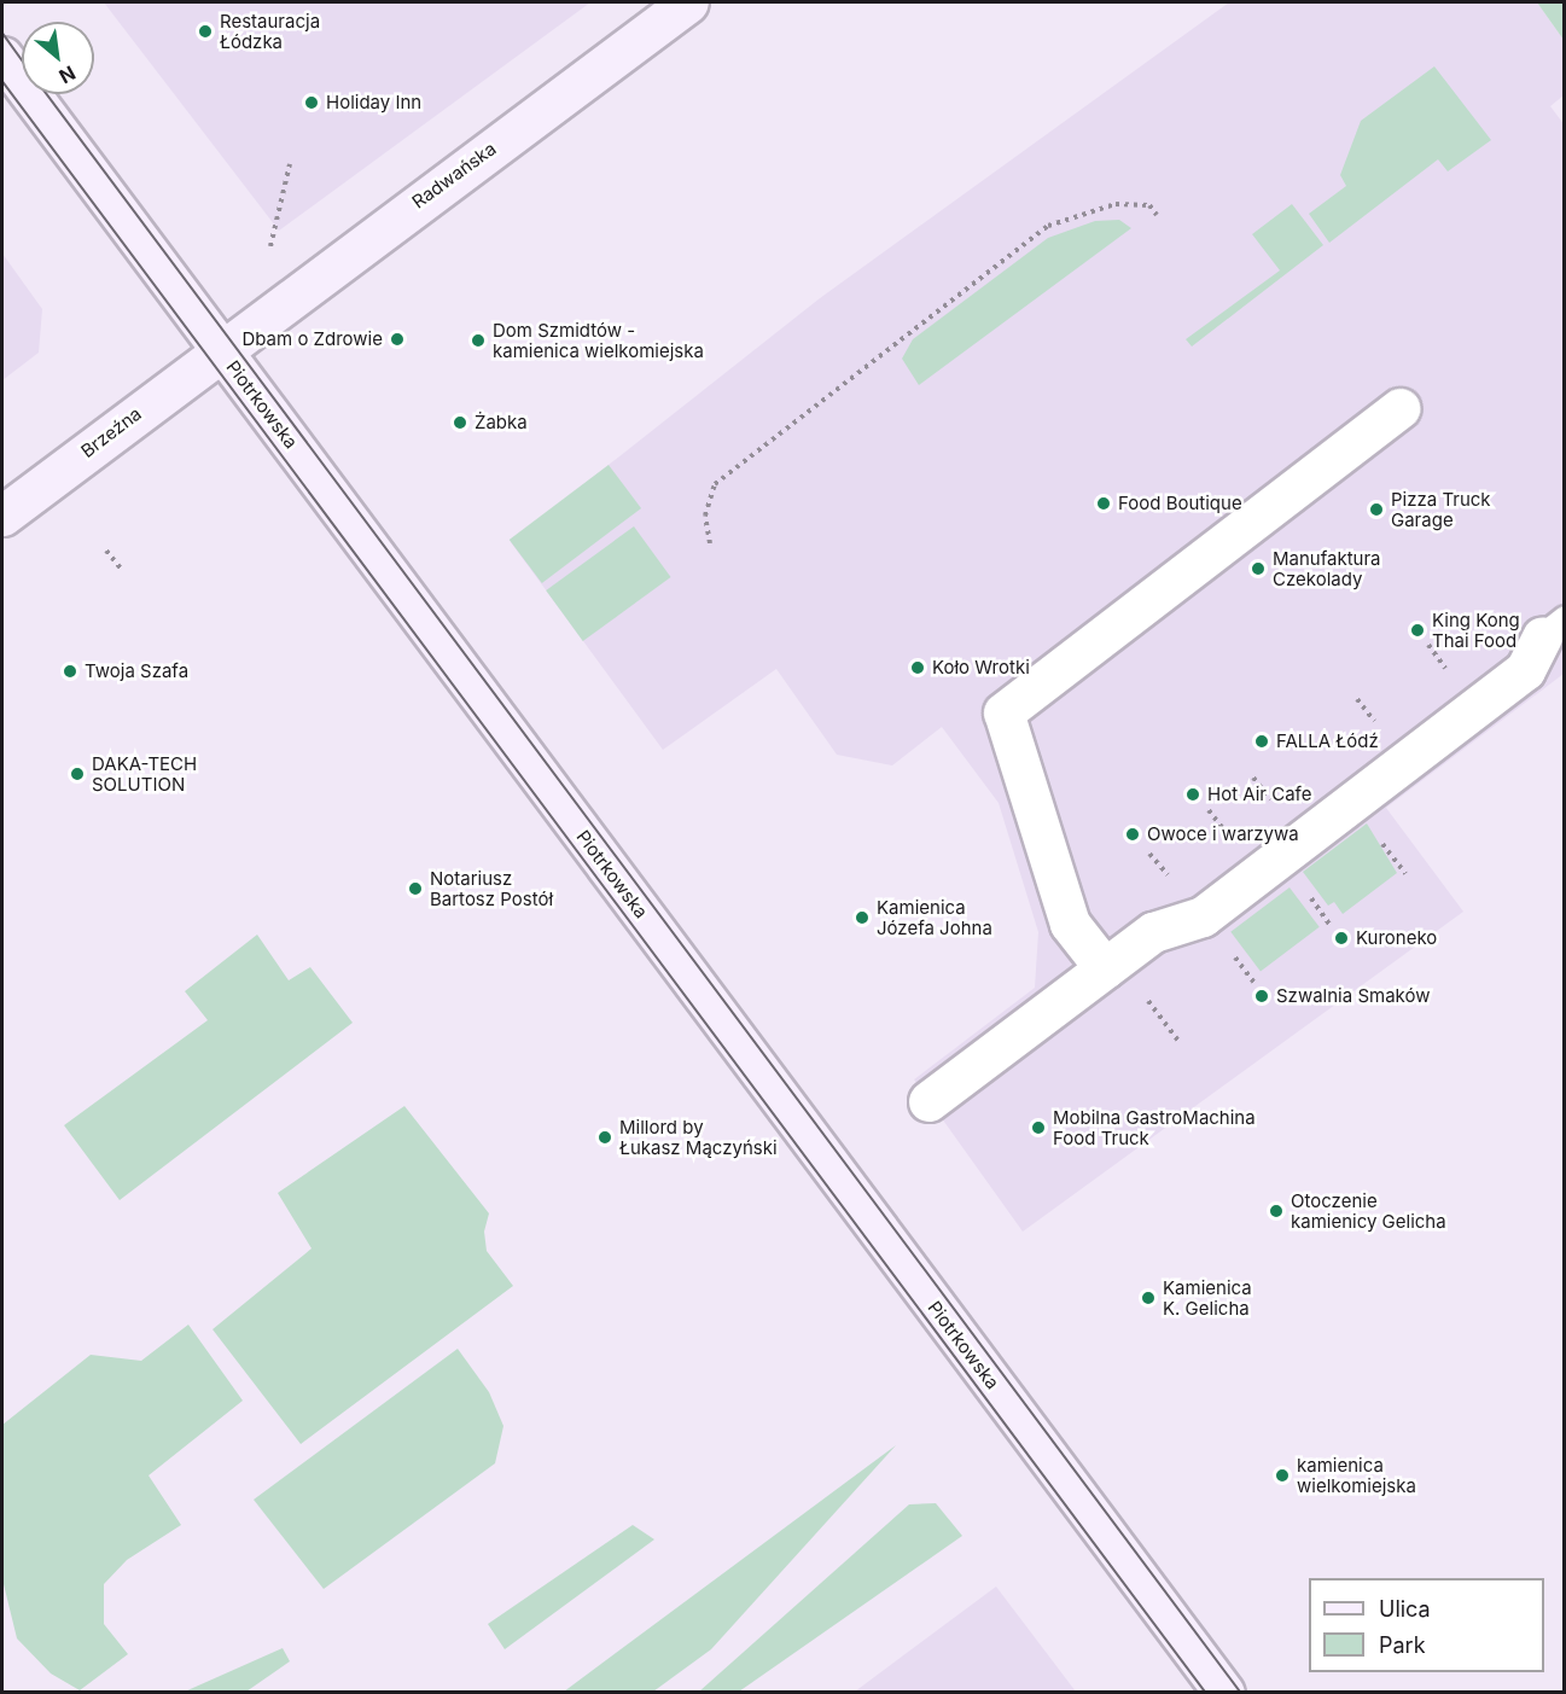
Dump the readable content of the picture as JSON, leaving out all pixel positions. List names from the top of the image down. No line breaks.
{"streets":{"street":["Radwańska","Piotrkowska","Brzeźna"]},"crossings":[["Radwańska","Piotrkowska"],["Radwańska","Brzeźna"],["Piotrkowska","Brzeźna"]],"places":["Restauracja Łódzka","Holiday Inn","Dbam o Zdrowie","Dom Szmidtów - kamienica wielkomiejska","Żabka","Food Boutique","Pizza Truck Garage","Manufaktura Czekolady","King Kong Thai Food","Koło Wrotki","Twoja Szafa","FALLA Łódź","DAKA-TECH SOLUTION","Hot Air Cafe","Owoce i warzywa","Notariusz Bartosz Postół","Kamienica Józefa Johna","Kuroneko","Szwalnia Smaków","Mobilna GastroMachina Food Truck","Millord by Łukasz Mączyński","Otoczenie kamienicy Gelicha","Kamienica K. Gelicha","kamienica wielkomiejska"],"legend":["Ulica","Park"],"north":"bottom right"}
